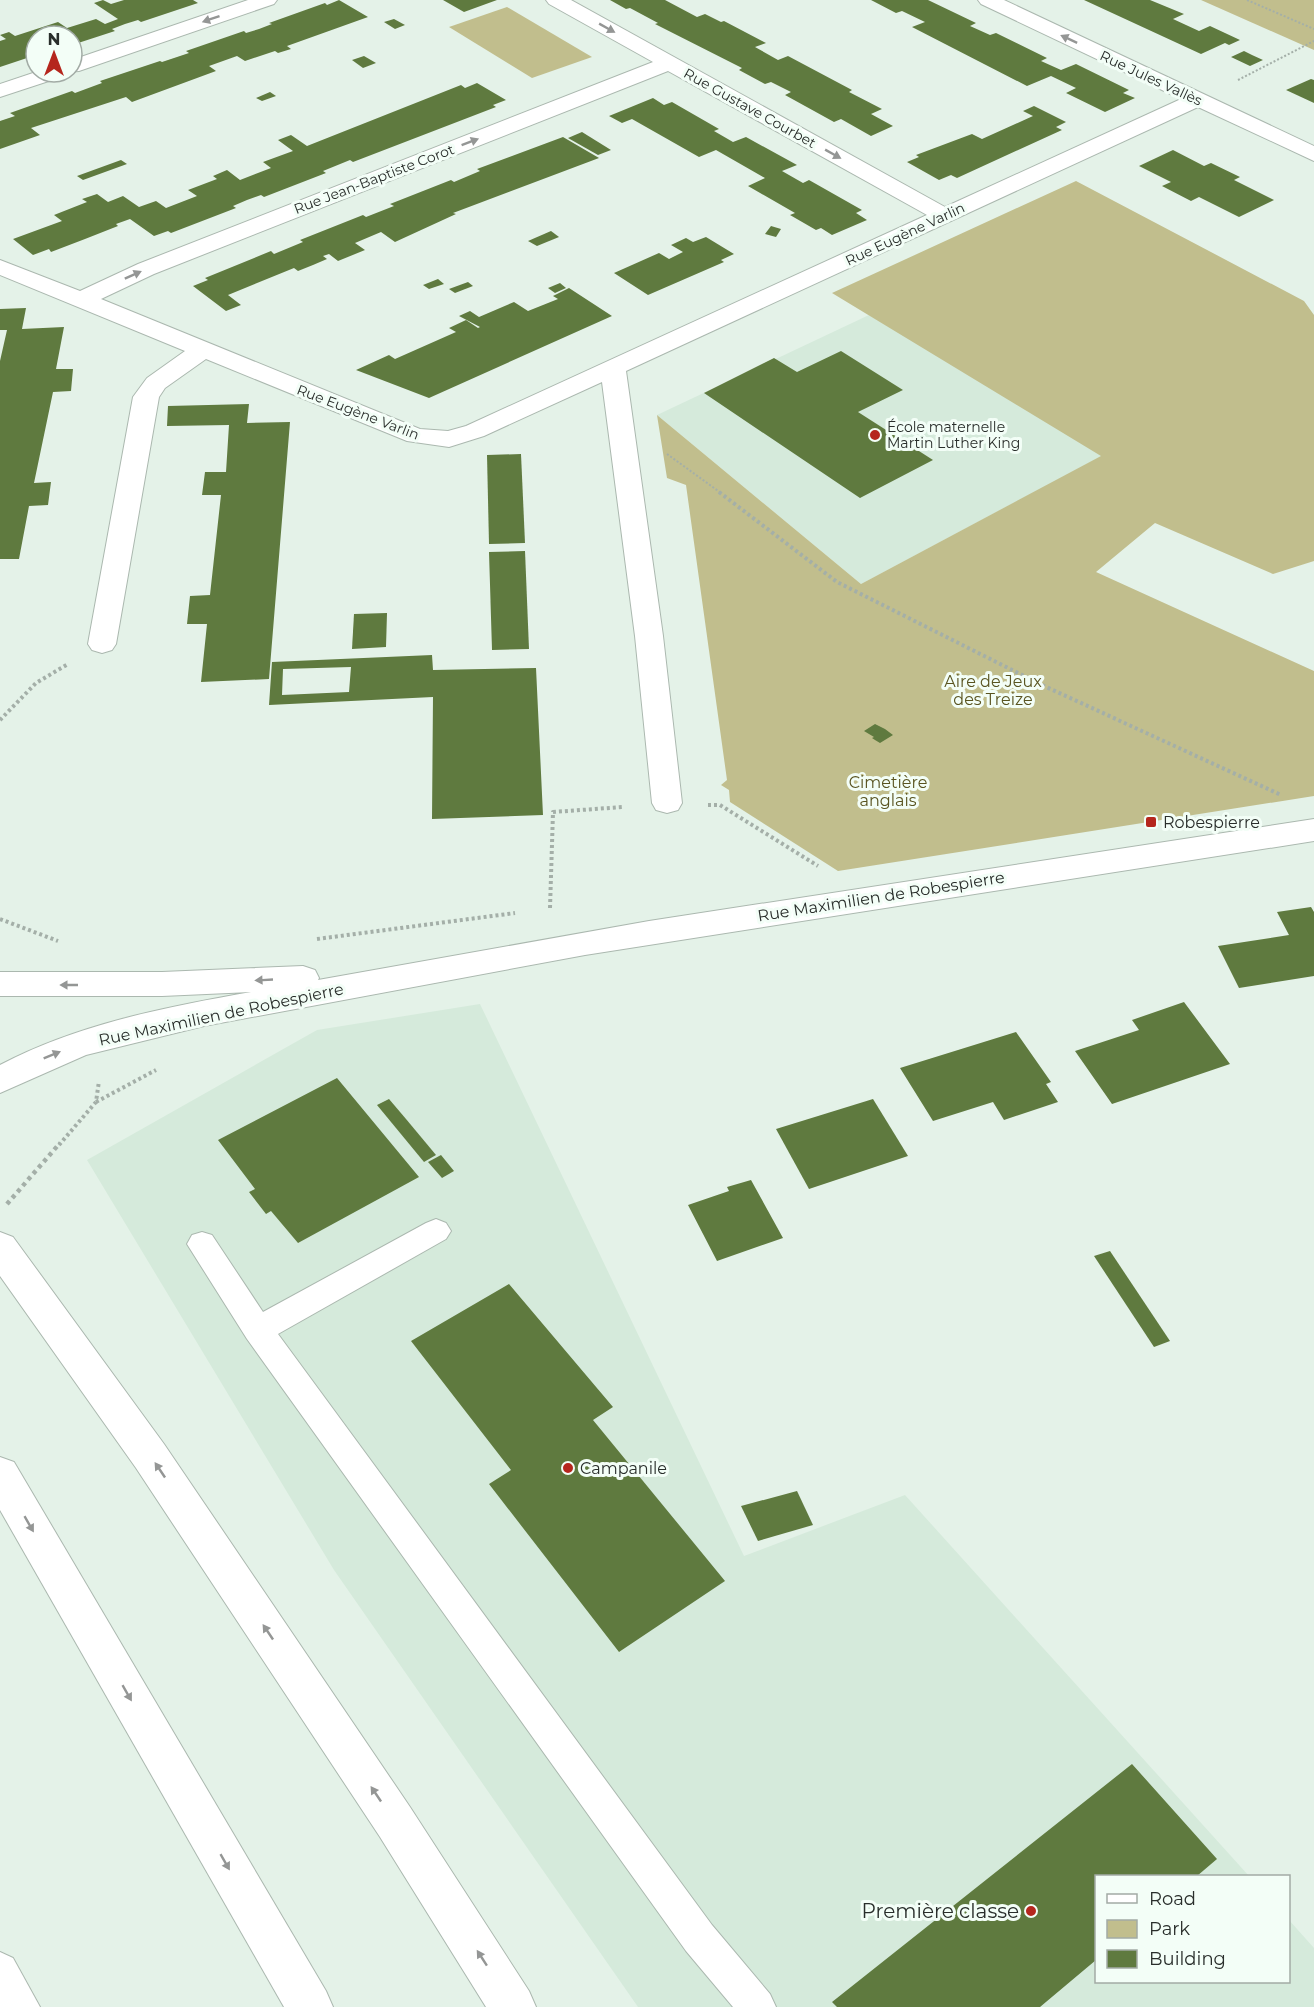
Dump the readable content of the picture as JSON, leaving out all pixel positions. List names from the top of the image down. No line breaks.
{"streets":{"main road":["Rue Jules Vallès","Rue Gustave Courbet","Rue Jean-Baptiste Corot","Rue Eugène Varlin","Rue Maximilien de Robespierre"]},"crossings":[["Rue Jules Vallès","Rue Eugène Varlin"],["Rue Gustave Courbet","Rue Jean-Baptiste Corot"],["Rue Gustave Courbet","Rue Eugène Varlin"],["Rue Jean-Baptiste Corot","Rue Eugène Varlin"]],"one_way":["Rue Jules Vallès","Rue Gustave Courbet"],"parks":["Aire de Jeux des Treize","Cimetière anglais"],"places":{"other":["École maternelle Martin Luther King","Campanile","Première classe"],"transit":["Robespierre"]},"legend":["Road","Park","Building"],"north":"top"}
